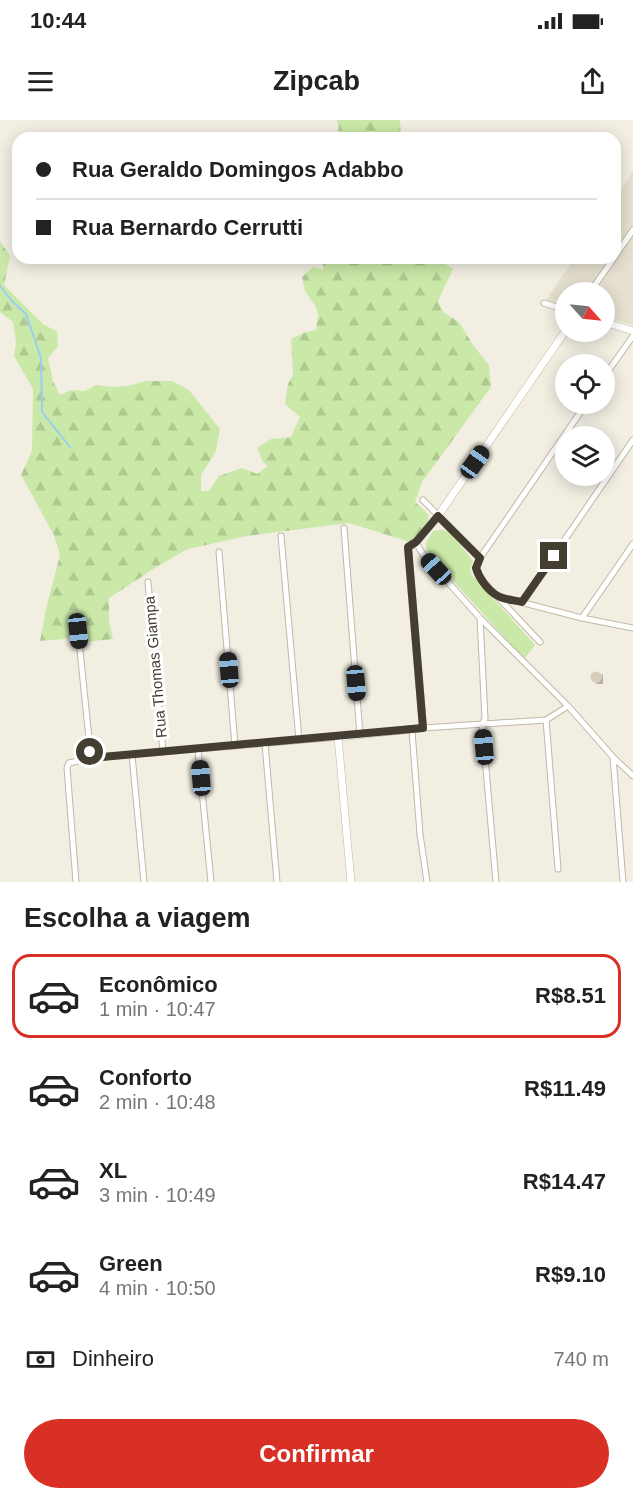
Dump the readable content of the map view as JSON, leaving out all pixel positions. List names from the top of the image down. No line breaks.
{"streets":{"street":["Rua Thomas Giampa"]},"north":"bottom right","page":{"status":"10:44","header":"Zipcab","banner":["Rua Geraldo Domingos Adabbo","Rua Bernardo Cerrutti"],"heading":"Escolha a viagem","list":[{"name":"Econômico","note":"1 min · 10:47","value":"R$8.51"},{"name":"Conforto","note":"2 min · 10:48","value":"R$11.49"},{"name":"XL","note":"3 min · 10:49","value":"R$14.47"},{"name":"Green","note":"4 min · 10:50","value":"R$9.10"}],"pay":["Dinheiro","740 m"],"buttons":"Confirmar"}}
